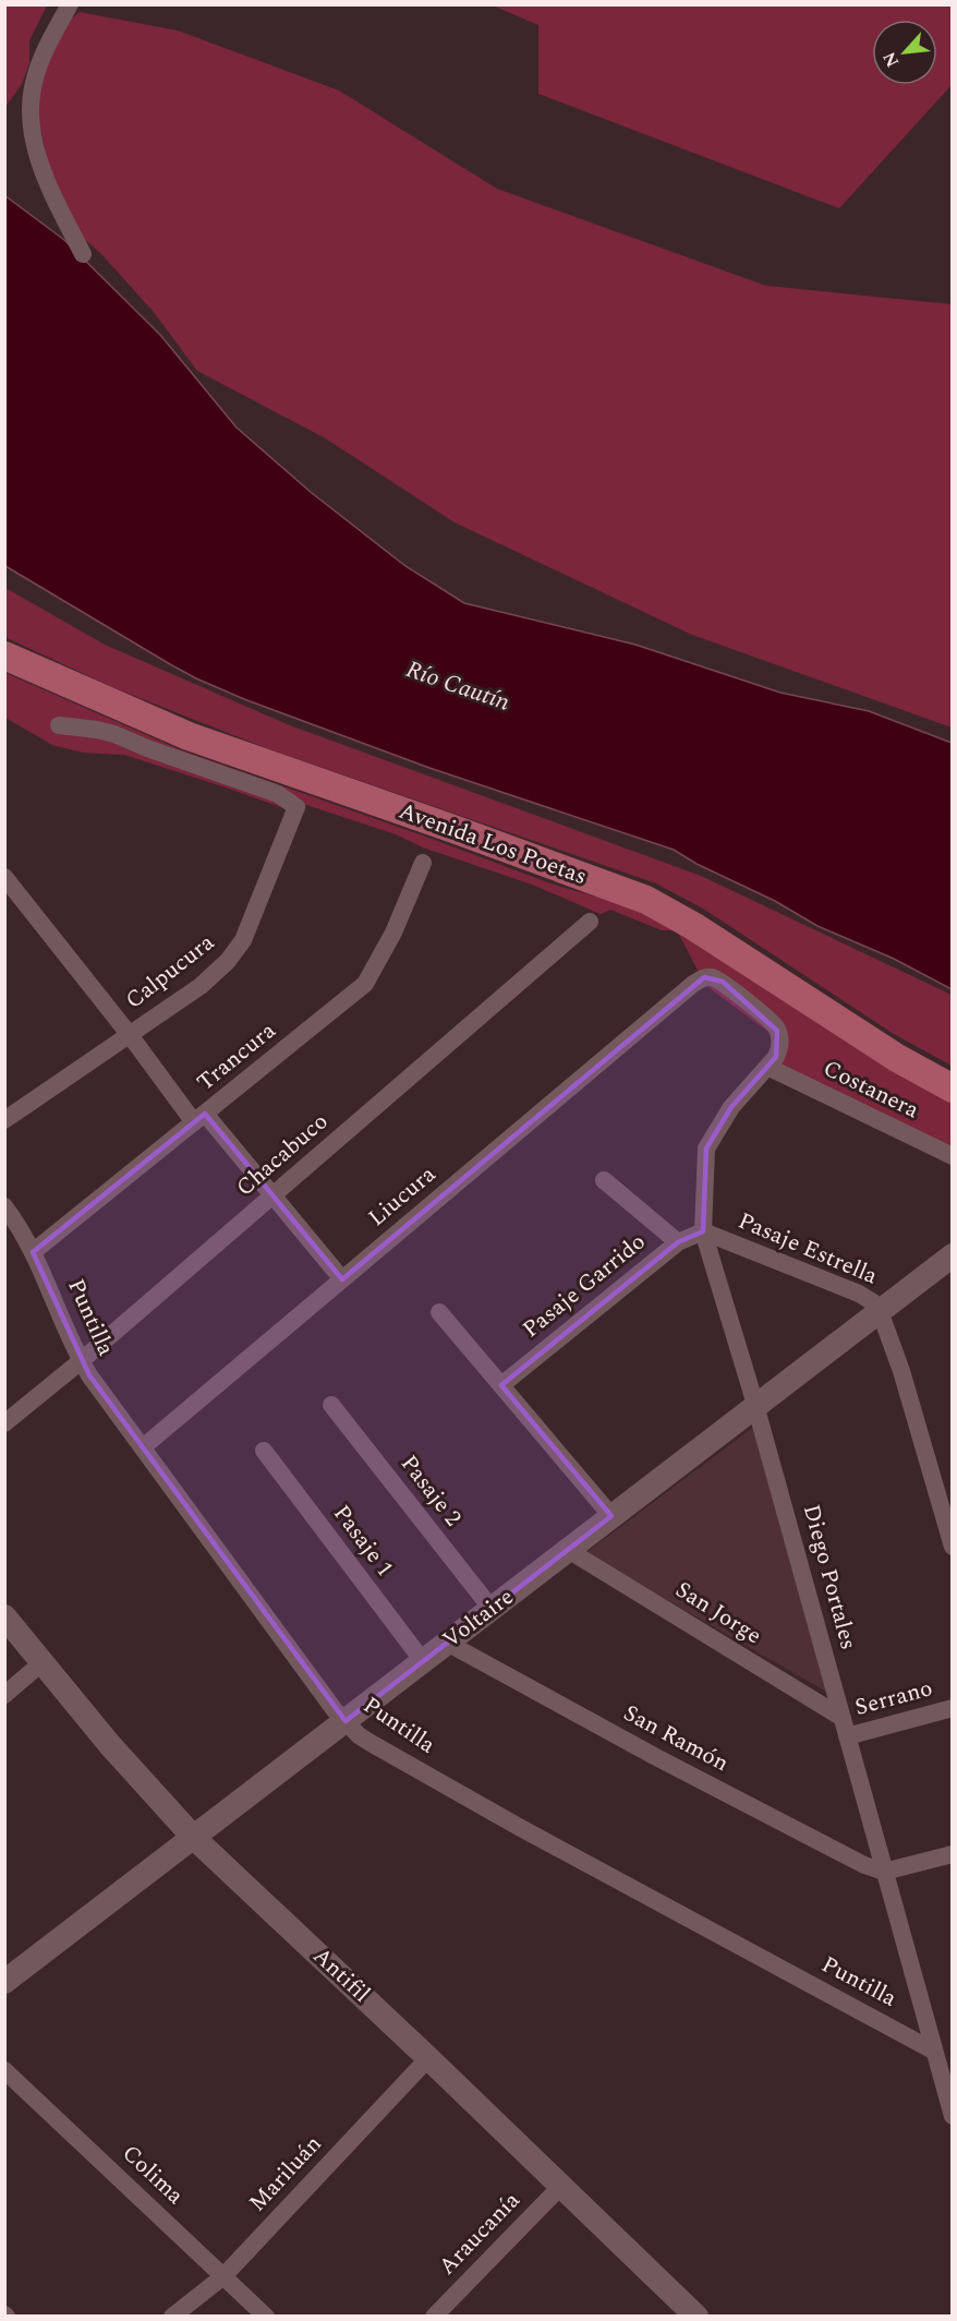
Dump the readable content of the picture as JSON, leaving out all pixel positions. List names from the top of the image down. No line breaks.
{"streets":{"main road":["Avenida Los Poetas"],"street":["Calpucura","Trancura","Costanera","Chacabuco","Liucura","Pasaje Estrella","Pasaje Garrido","Puntilla","Pasaje 2","Pasaje 1","Diego Portales","San Jorge","Voltaire","Serrano","San Ramón","Antifil","Mariluán","Colima","Araucanía"]},"crossings":[["Trancura","Puntilla"],["Costanera","Diego Portales"],["Chacabuco","Puntilla"],["Liucura","Puntilla"],["Liucura","Diego Portales"],["Pasaje Estrella","Pasaje Garrido"],["Pasaje Estrella","Diego Portales"],["Pasaje Estrella","Voltaire"],["Pasaje Garrido","Diego Portales"],["Puntilla","Diego Portales"],["Puntilla","Voltaire"],["Pasaje 2","Voltaire"],["Pasaje 1","Voltaire"],["Diego Portales","San Jorge"],["Diego Portales","Voltaire"],["Diego Portales","Serrano"],["Diego Portales","San Ramón"],["San Jorge","Voltaire"],["Voltaire","San Ramón"],["Voltaire","Antifil"],["Antifil","Mariluán"],["Antifil","Araucanía"],["Mariluán","Colima"]],"water":["Río Cautín"],"north":"bottom left"}
